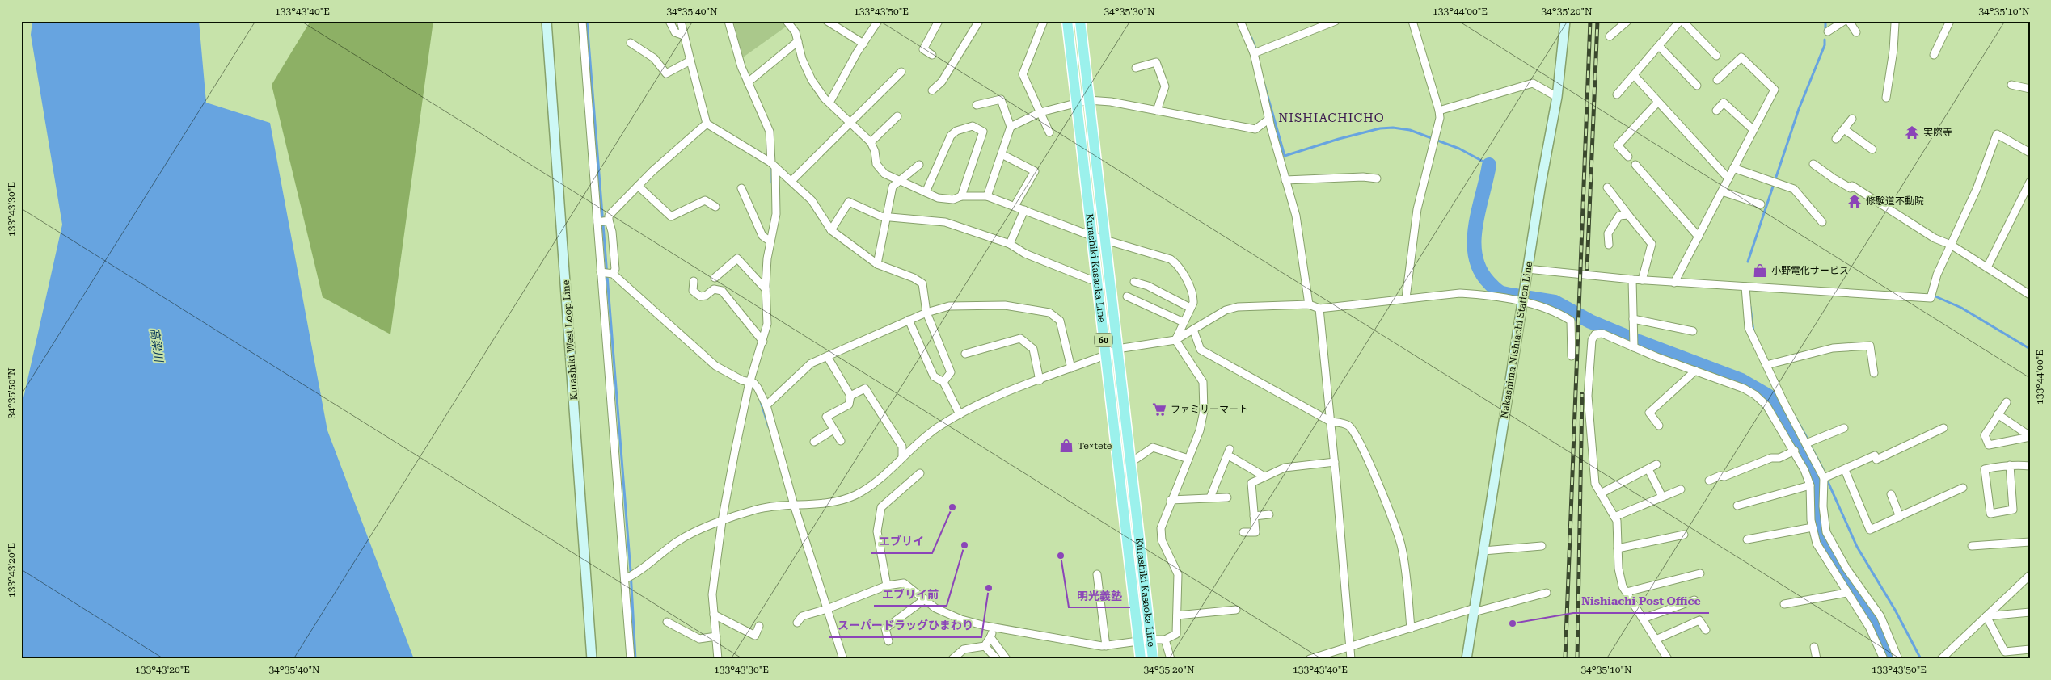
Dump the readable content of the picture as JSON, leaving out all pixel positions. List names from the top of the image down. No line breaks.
{"streets":{"main road":["Kurashiki Kasaoka Line","Kurashiki West Loop Line","60","Nakashima Nishiachi Station Line"]},"districts":["NISHIACHICHO"],"water":["高梁川"],"places":{"temple":["実際寺","修験道不動院"],"shop":["小野電化サービス","Te×tete"],"supermarket":["ファミリーマート"],"other":["エブリイ","エブリイ前","明光義塾","スーパードラッグひまわり","Nishiachi Post Office"]},"coordinates":["133°43'40\"E","34°35'40\"N","133°43'50\"E","34°35'30\"N","133°44'00\"E","34°35'20\"N","34°35'10\"N","133°43'30\"E","34°35'50\"N","133°43'20\"E"]}
